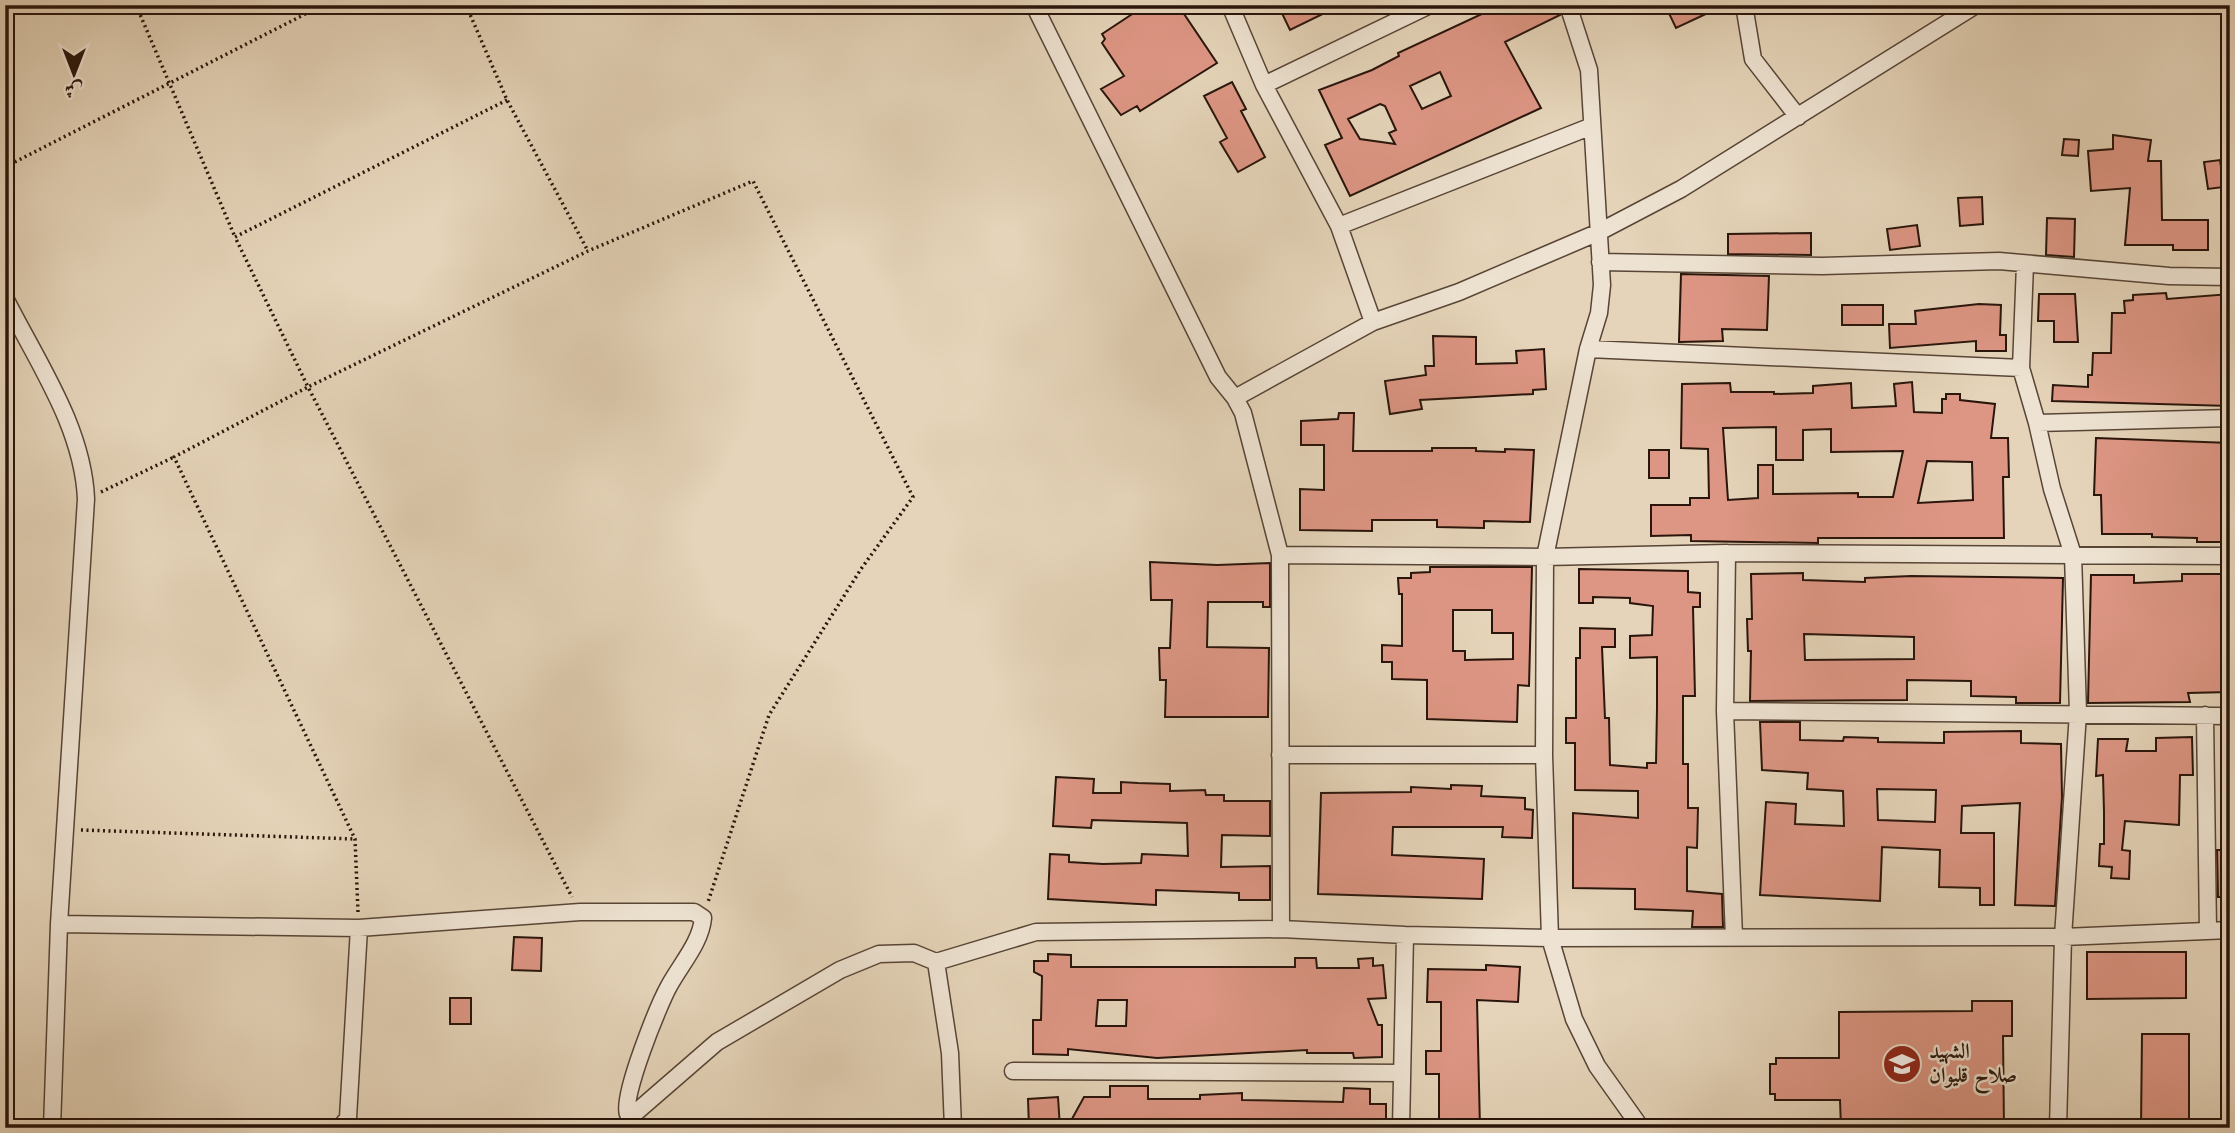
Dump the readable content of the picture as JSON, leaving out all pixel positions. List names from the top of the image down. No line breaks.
{"places":{"school or university":["الشهيد صلاح قليوان"]},"north":"bottom"}
